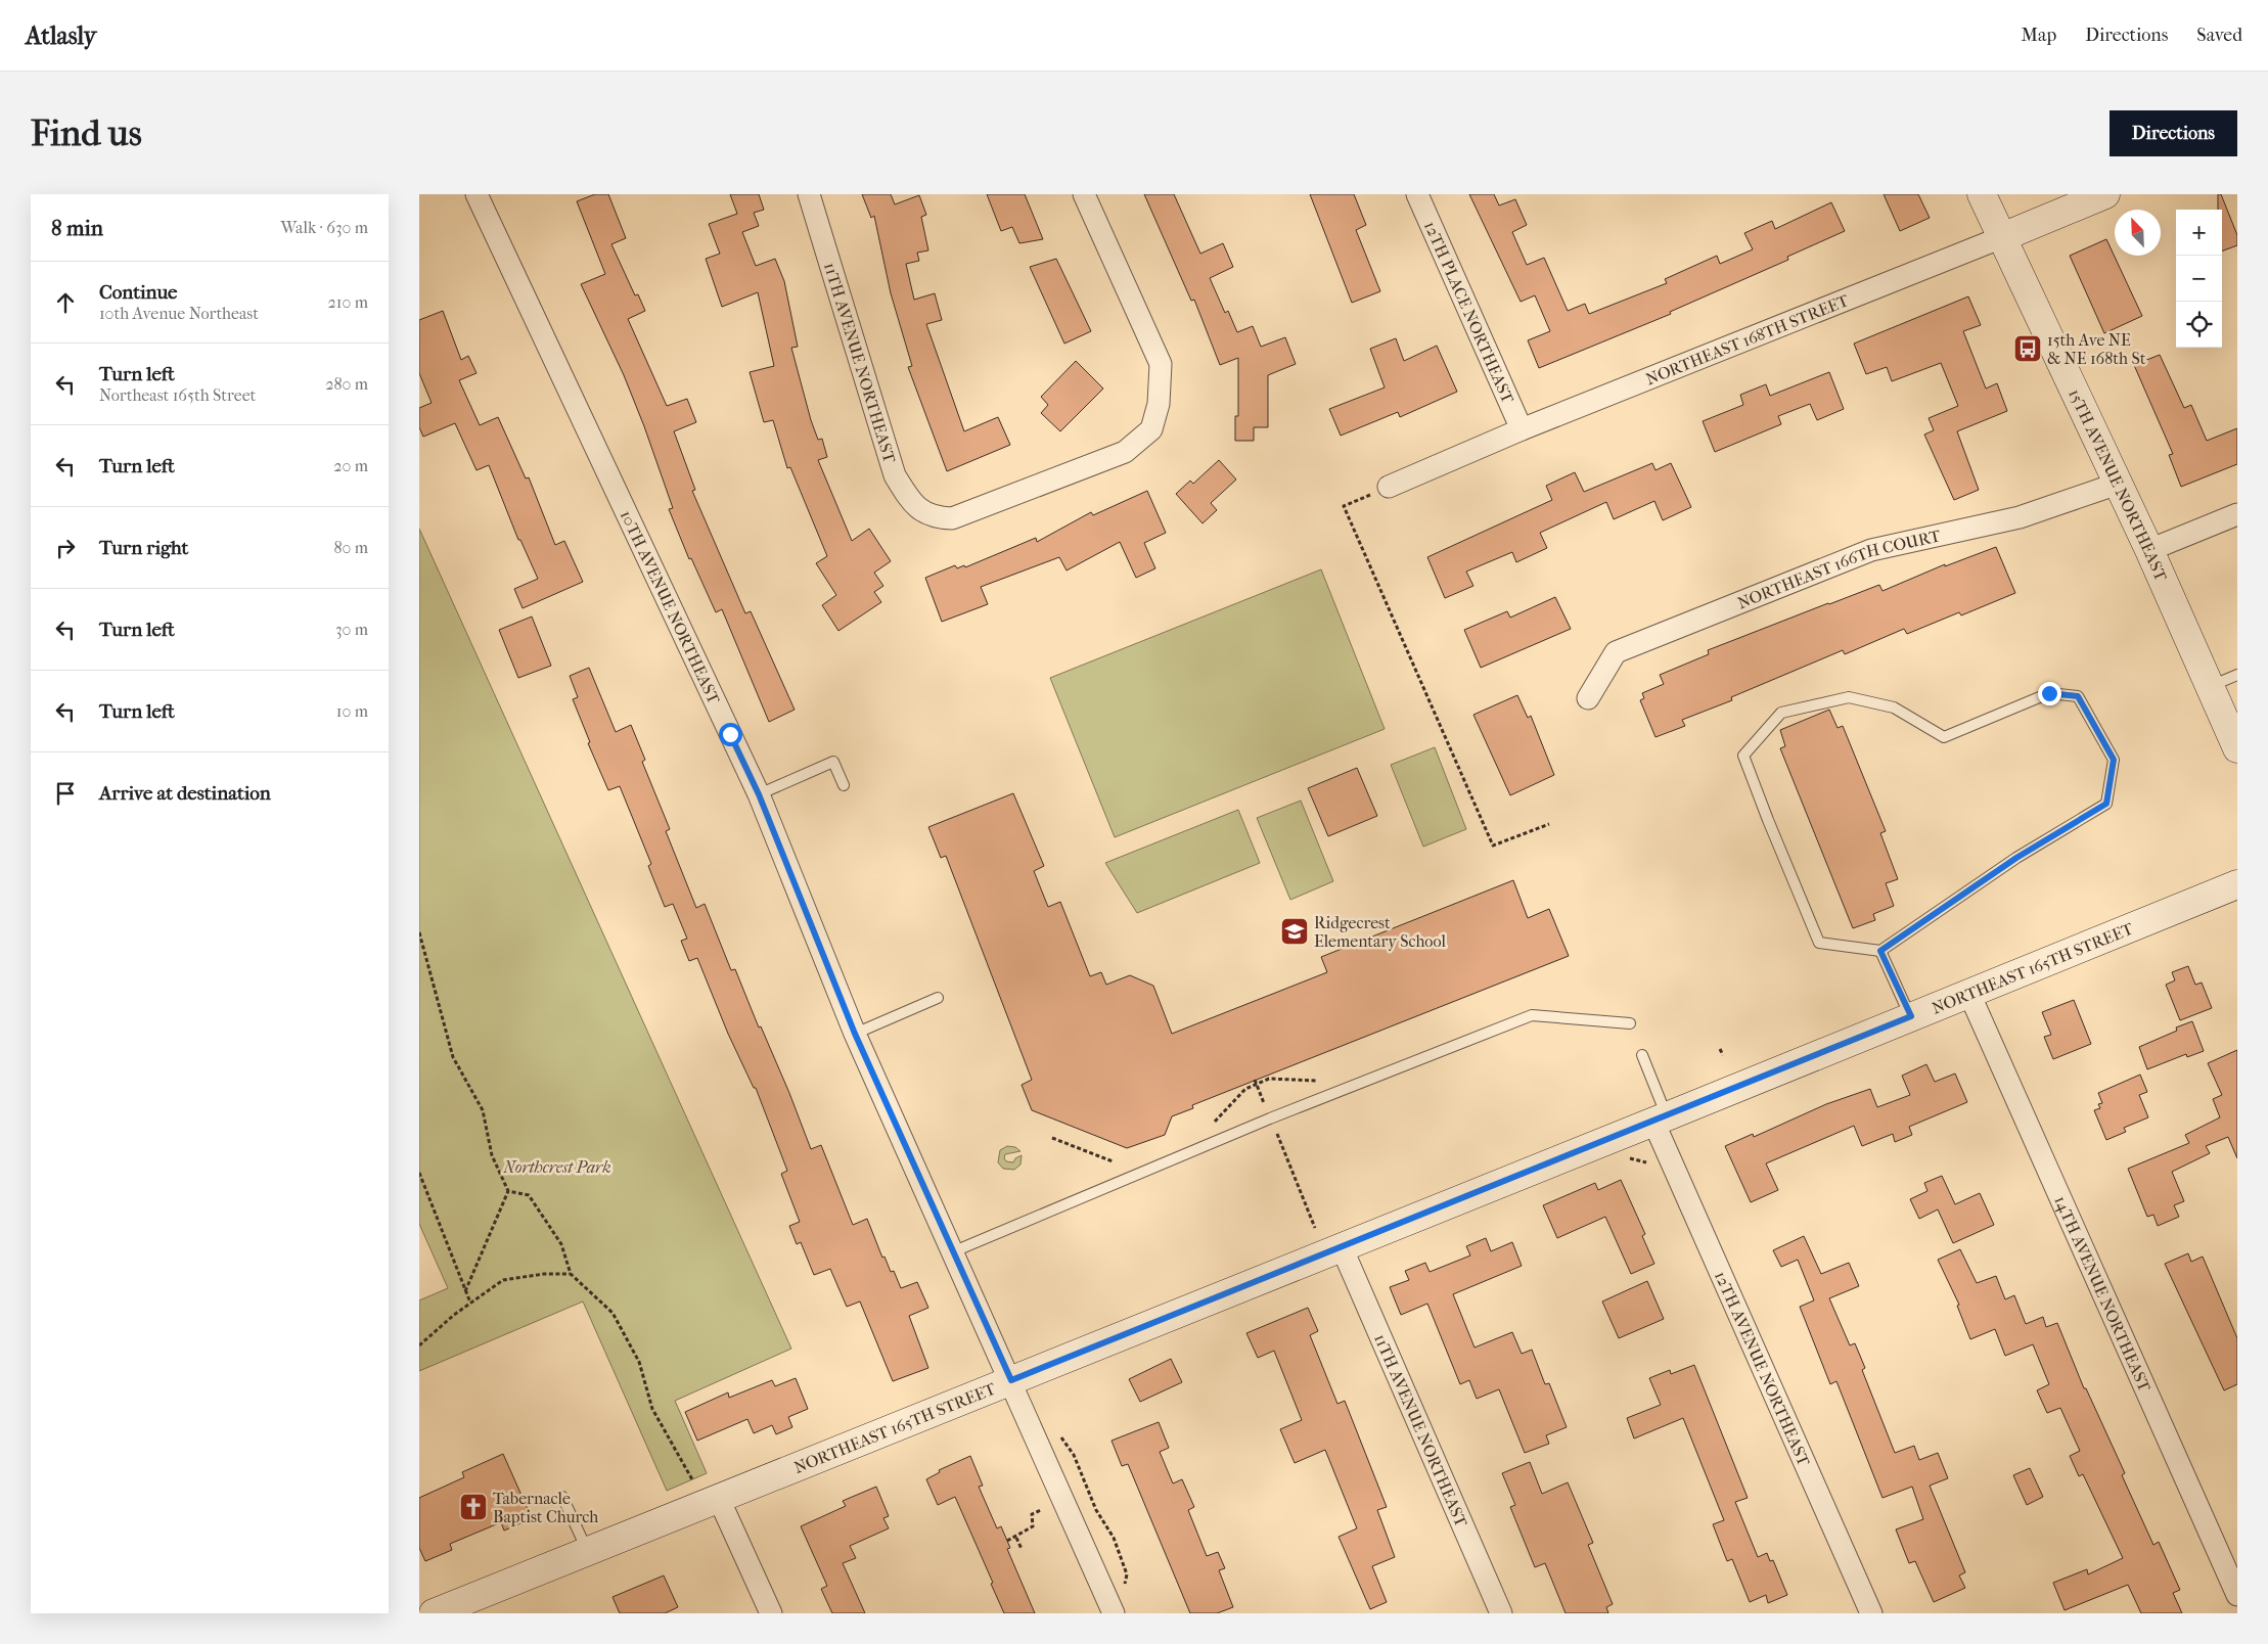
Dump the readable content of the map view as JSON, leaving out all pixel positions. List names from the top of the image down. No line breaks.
{"streets":{"street":["12TH PLACE NORTHEAST","NORTHEAST 168TH STREET","11TH AVENUE NORTHEAST","15TH AVENUE NORTHEAST","NORTHEAST 166TH COURT","10TH AVENUE NORTHEAST","NORTHEAST 165TH STREET","14TH AVENUE NORTHEAST","12TH AVENUE NORTHEAST"]},"crossings":[["12TH PLACE NORTHEAST","NORTHEAST 168TH STREET"],["NORTHEAST 168TH STREET","15TH AVENUE NORTHEAST"],["11TH AVENUE NORTHEAST","NORTHEAST 165TH STREET"],["15TH AVENUE NORTHEAST","NORTHEAST 166TH COURT"],["10TH AVENUE NORTHEAST","NORTHEAST 165TH STREET"],["NORTHEAST 165TH STREET","14TH AVENUE NORTHEAST"],["NORTHEAST 165TH STREET","12TH AVENUE NORTHEAST"]],"parks":["Northcrest Park"],"places":{"bus stop":["15th Ave NE & NE 168th St"],"school or university":["Ridgecrest Elementary School"],"church":["Tabernacle Baptist Church"]},"north":"top left","page":{"header":"Atlasly","nav":["Map","Directions","Saved"],"buttons":"Directions","title":"Find us","heading":["8 min","Walk · 630 m"],"map_buttons":["+","−"],"list":[["Continue","10th Avenue Northeast","210 m"],["Turn left","Northeast 165th Street","280 m"],["Turn left","20 m"],["Turn right","80 m"],["Turn left","30 m"],["Turn left","10 m"],"Arrive at destination"]}}
